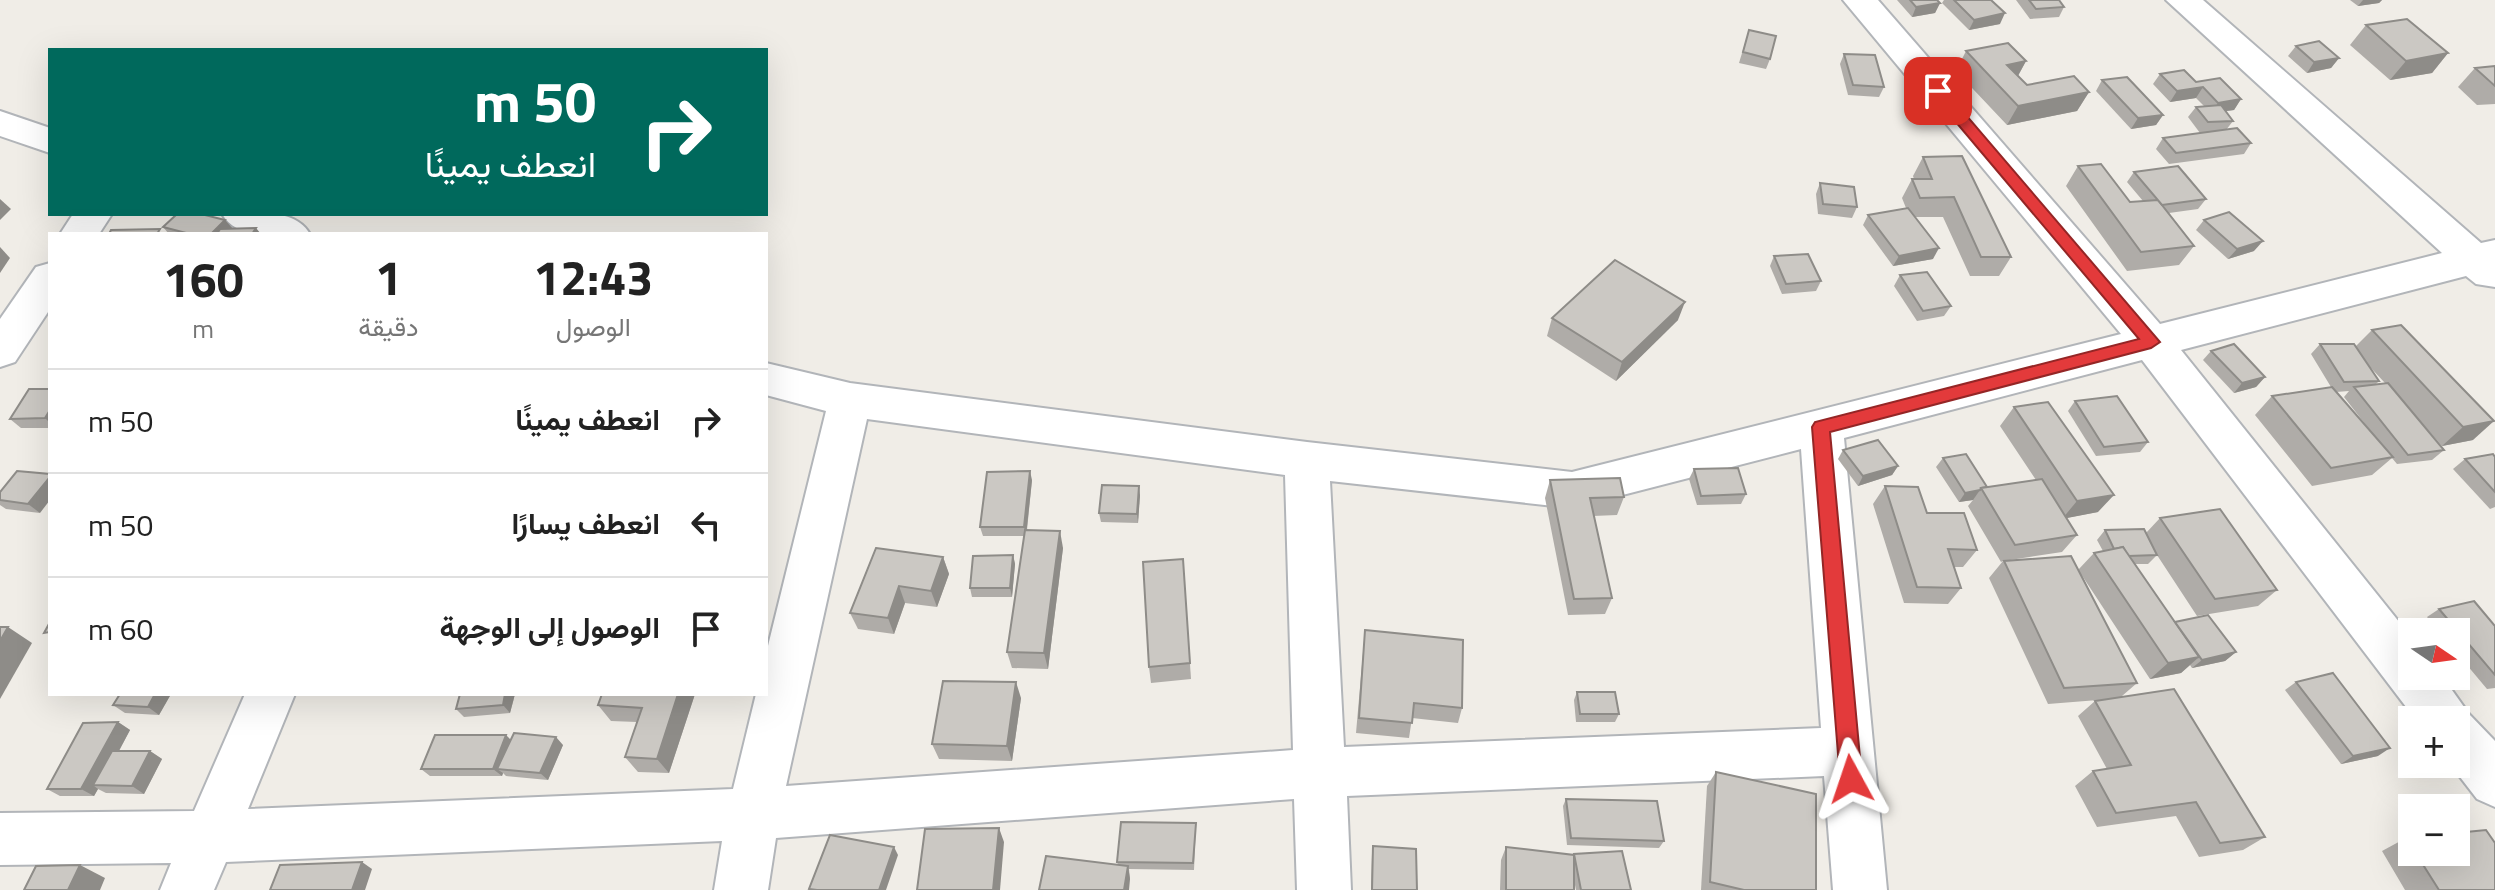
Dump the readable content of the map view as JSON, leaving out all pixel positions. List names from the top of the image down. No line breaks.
{"north":"right","page":{"turn":["50 m","انعطف يمينًا"],"eta":["12:43","الوصول","1","دقيقة","160","m"],"list":[{"name":"انعطف يمينًا","value":"50 m"},{"name":"انعطف يسارًا","value":"50 m"},{"name":"الوصول إلى الوجهة","value":"60 m"}],"map_buttons":["+","−"]}}
